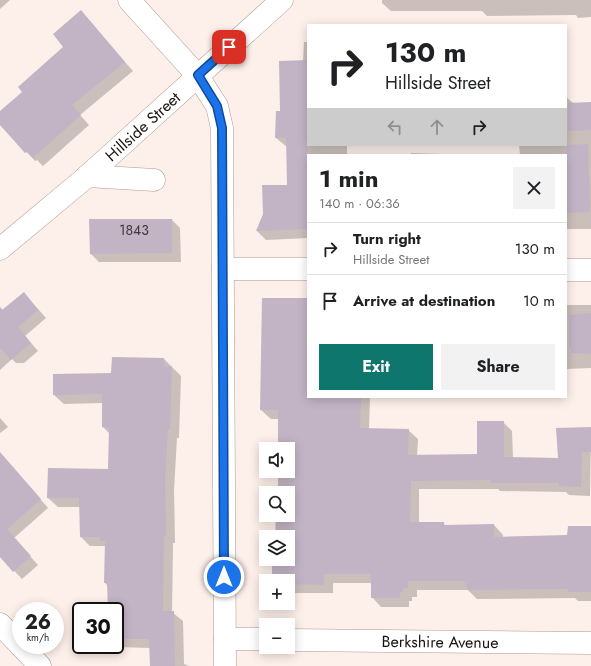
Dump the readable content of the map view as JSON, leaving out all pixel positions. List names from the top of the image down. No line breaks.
{"streets":{"street":["Hillside Street","Berkshire Avenue"]},"house_numbers":["1843"],"page":{"turn":["130 m","Hillside Street"],"heading":["1 min","140 m · 06:36"],"list":[{"name":"Turn right","note":"Hillside Street","value":"130 m"},{"name":"Arrive at destination","value":"10 m"}],"buttons":["Exit","Share"],"map_buttons":["+","−"],"speed":"26 km/h","limit":"30"}}
